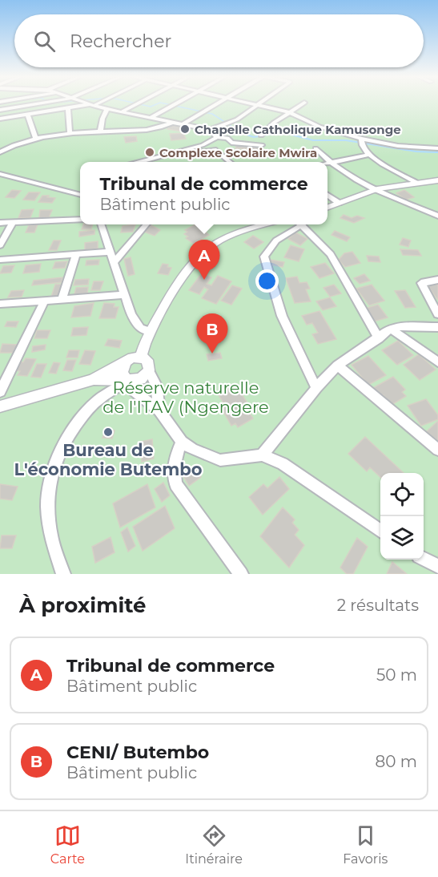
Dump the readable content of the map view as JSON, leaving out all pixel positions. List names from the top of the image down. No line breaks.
{"parks":["Réserve naturelle de l'ITAV (Ngengere"],"places":["Chapelle Catholique Kamusonge","Complexe Scolaire Mwira","Bureau de L'économie Butembo"],"page":{"search":"Rechercher","popup":["Tribunal de commerce","Bâtiment public"],"pins":["A","B"],"heading":["À proximité","2 résultats"],"list":[{"mark":"A","name":"Tribunal de commerce","note":"Bâtiment public","value":"50 m"},{"mark":"B","name":"CENI/ Butembo","note":"Bâtiment public","value":"80 m"}],"nav":["Carte","Itinéraire","Favoris"]}}
